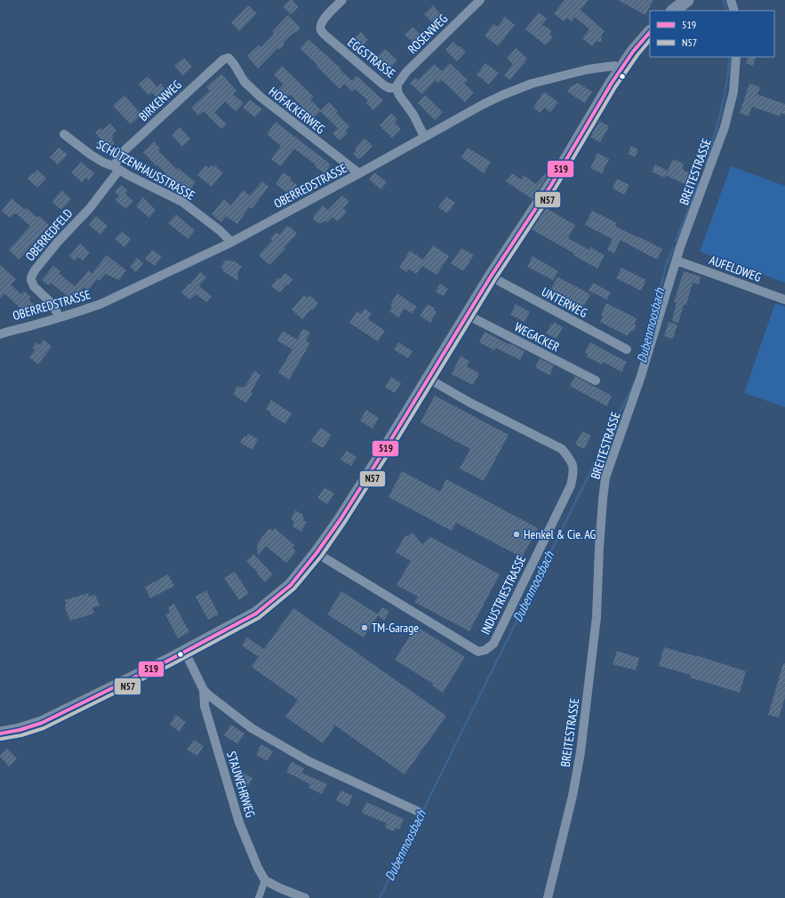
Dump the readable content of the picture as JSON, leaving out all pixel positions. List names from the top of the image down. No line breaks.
{"streets":{"street":["ROSENWEG","EGGSTRASSE","BIRKENWEG","HOFACKERWEG","SCHÜTZENHAUSSTRASSE","BREITESTRASSE","OBERREDSTRASSE","OBERREDFELD","AUFELDWEG","UNTERWEG","WEGACKER","INDUSTRIESTRASSE","STAUWEHRWEG"]},"crossings":[["ROSENWEG","EGGSTRASSE"],["EGGSTRASSE","OBERREDSTRASSE"],["BIRKENWEG","HOFACKERWEG"],["BIRKENWEG","SCHÜTZENHAUSSTRASSE"],["BIRKENWEG","OBERREDFELD"],["HOFACKERWEG","OBERREDSTRASSE"],["SCHÜTZENHAUSSTRASSE","OBERREDSTRASSE"],["SCHÜTZENHAUSSTRASSE","OBERREDFELD"],["BREITESTRASSE","AUFELDWEG"],["OBERREDSTRASSE","OBERREDFELD"]],"water":["Dubenmoosbach"],"places":["Henkel & Cie. AG","TM-Garage"],"lines":["transit line 519","transit line N57"],"legend":["519","N57"]}
